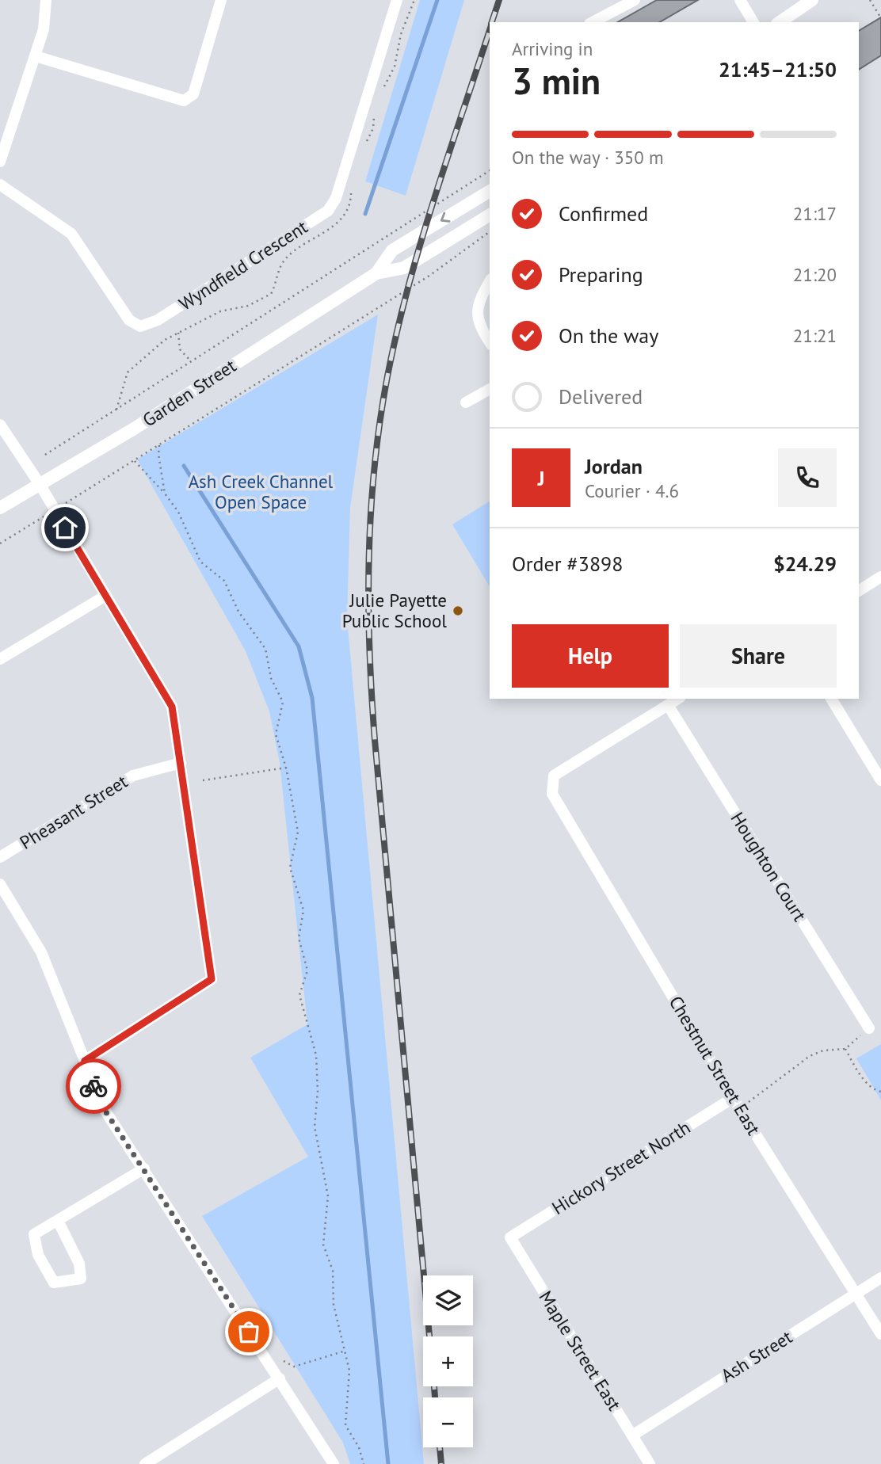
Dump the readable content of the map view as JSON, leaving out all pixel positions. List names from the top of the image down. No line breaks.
{"streets":{"street":["Wyndfield Crescent","Garden Street","Pheasant Street","Houghton Court","Chestnut Street East","Hickory Street North","Maple Street East","Ash Street"]},"crossings":[["Houghton Court","Chestnut Street East"],["Chestnut Street East","Hickory Street North"],["Chestnut Street East","Ash Street"],["Hickory Street North","Maple Street East"],["Maple Street East","Ash Street"]],"parks":["Ash Creek Channel Open Space"],"places":["Julie Payette Public School"],"page":{"heading":["3 min","Arriving in","21:45–21:50"],"panel":["Jordan","Courier · 4.6","Order #3898","$24.29"],"bar":"On the way · 350 m","list":[["Confirmed","21:17"],["Preparing","21:20"],["On the way","21:21"],"Delivered"],"round":"J","buttons":["Help","Share"],"map_buttons":["+","−"]}}
